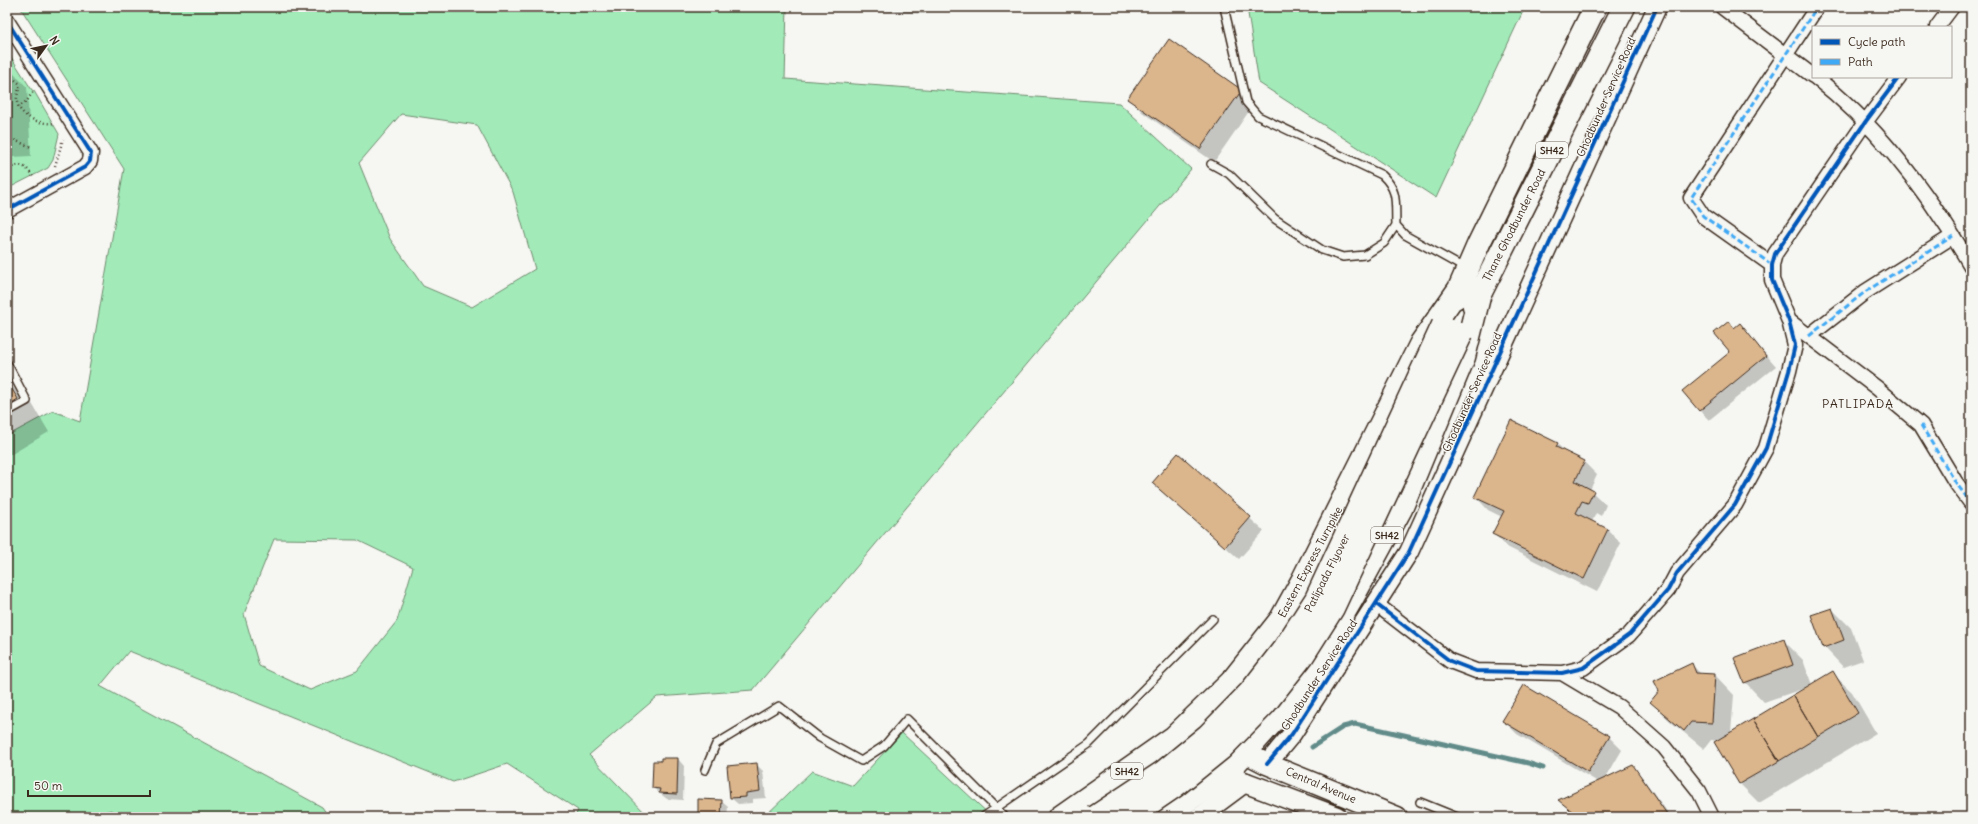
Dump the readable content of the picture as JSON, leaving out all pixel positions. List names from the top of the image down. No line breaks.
{"streets":{"main road":["SH42","Thane Ghodbunder Road","Eastern Express Turnpike","Patlipada Flyover","Central Avenue"],"street":["Ghodbunder Service Road"]},"crossings":[["Ghodbunder Service Road","Central Avenue"],["SH42","Thane Ghodbunder Road"],["SH42","Eastern Express Turnpike"],["SH42","Patlipada Flyover"],["SH42","Central Avenue"],["Thane Ghodbunder Road","Eastern Express Turnpike"],["Thane Ghodbunder Road","Patlipada Flyover"],["Eastern Express Turnpike","Patlipada Flyover"],["Eastern Express Turnpike","Central Avenue"]],"districts":["PATLIPADA"],"legend":["Cycle path","Path"],"scale_bar":"50 m","north":"top right"}
